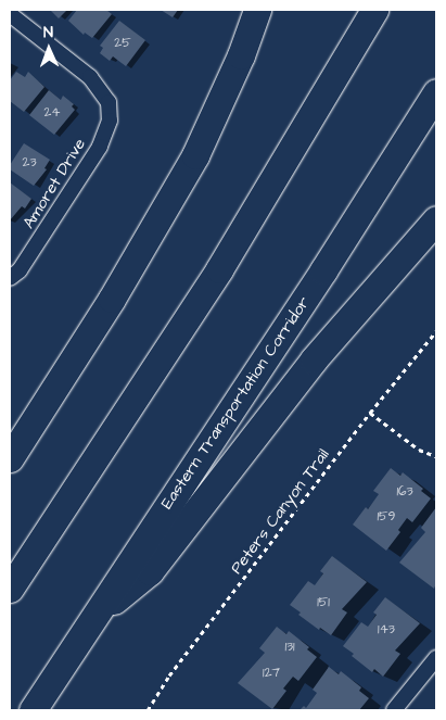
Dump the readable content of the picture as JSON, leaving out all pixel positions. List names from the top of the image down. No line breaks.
{"streets":{"highway":["Eastern Transportation Corridor"],"street":["Amoret Drive"],"path":["Peters Canyon Trail"]},"house_numbers":["25","24","23","163","159","151","143","131","127"],"north":"top"}
